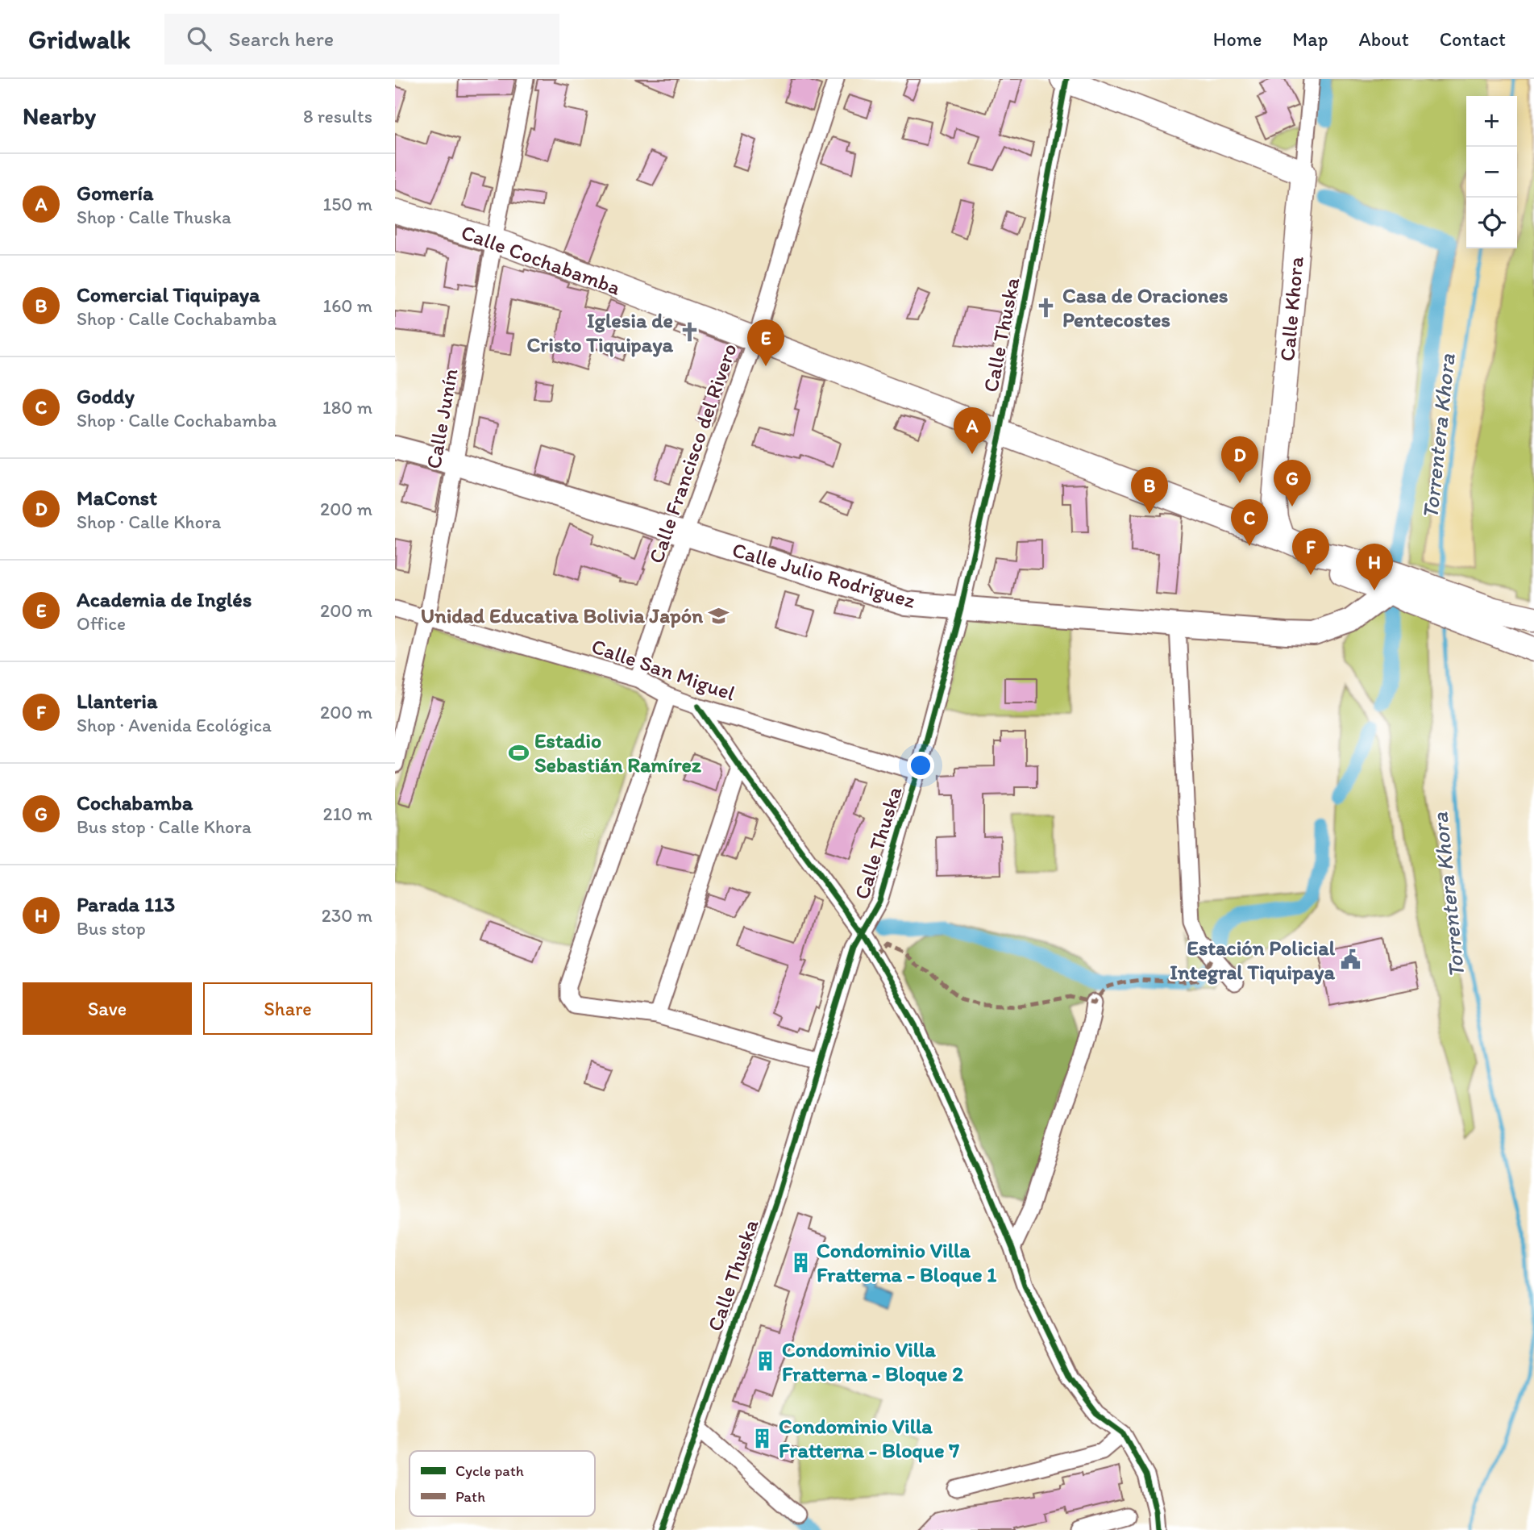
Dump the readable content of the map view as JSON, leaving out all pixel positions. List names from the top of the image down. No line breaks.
{"streets":{"main road":["Calle Cochabamba","Calle Khora","Calle Julio Rodriguez"],"street":["Calle Thuska","Calle Junín","Calle Francisco del Rivero","Calle San Miguel"]},"crossings":[["Calle Cochabamba","Calle Khora"],["Calle Cochabamba","Calle Thuska"],["Calle Cochabamba","Calle Junín"],["Calle Cochabamba","Calle Francisco del Rivero"],["Calle Thuska","Calle Julio Rodriguez"],["Calle Thuska","Calle San Miguel"],["Calle Junín","Calle Julio Rodriguez"],["Calle Junín","Calle San Miguel"],["Calle Francisco del Rivero","Calle Julio Rodriguez"],["Calle Francisco del Rivero","Calle San Miguel"]],"water":["Torrentera Khora"],"places":{"church":["Casa de Oraciones Pentecostes","Iglesia de Cristo Tiquipaya"],"school or university":["Unidad Educativa Bolivia Japón"],"sports":["Estadio Sebastián Ramírez"],"public building":["Estación Policial Integral Tiquipaya"],"building":["Condominio Villa Fratterna - Bloque 1","Condominio Villa Fratterna - Bloque 2","Condominio Villa Fratterna - Bloque 7"]},"legend":["Cycle path","Path"],"page":{"header":"Gridwalk","search":"Search here","nav":["Home","Map","About","Contact"],"heading":["Nearby","8 results"],"map_buttons":["+","−"],"list":[{"mark":"A","name":"Gomería","note":"Shop · Calle Thuska","value":"150 m"},{"mark":"B","name":"Comercial Tiquipaya","note":"Shop · Calle Cochabamba","value":"160 m"},{"mark":"C","name":"Goddy","note":"Shop · Calle Cochabamba","value":"180 m"},{"mark":"D","name":"MaConst","note":"Shop · Calle Khora","value":"200 m"},{"mark":"E","name":"Academia de Inglés","note":"Office","value":"200 m"},{"mark":"F","name":"Llanteria","note":"Shop · Avenida Ecológica","value":"200 m"},{"mark":"G","name":"Cochabamba","note":"Bus stop · Calle Khora","value":"210 m"},{"mark":"H","name":"Parada 113","note":"Bus stop","value":"230 m"}],"pins":["E","A","D","G","B","C","F","H"],"buttons":["Save","Share"]}}
